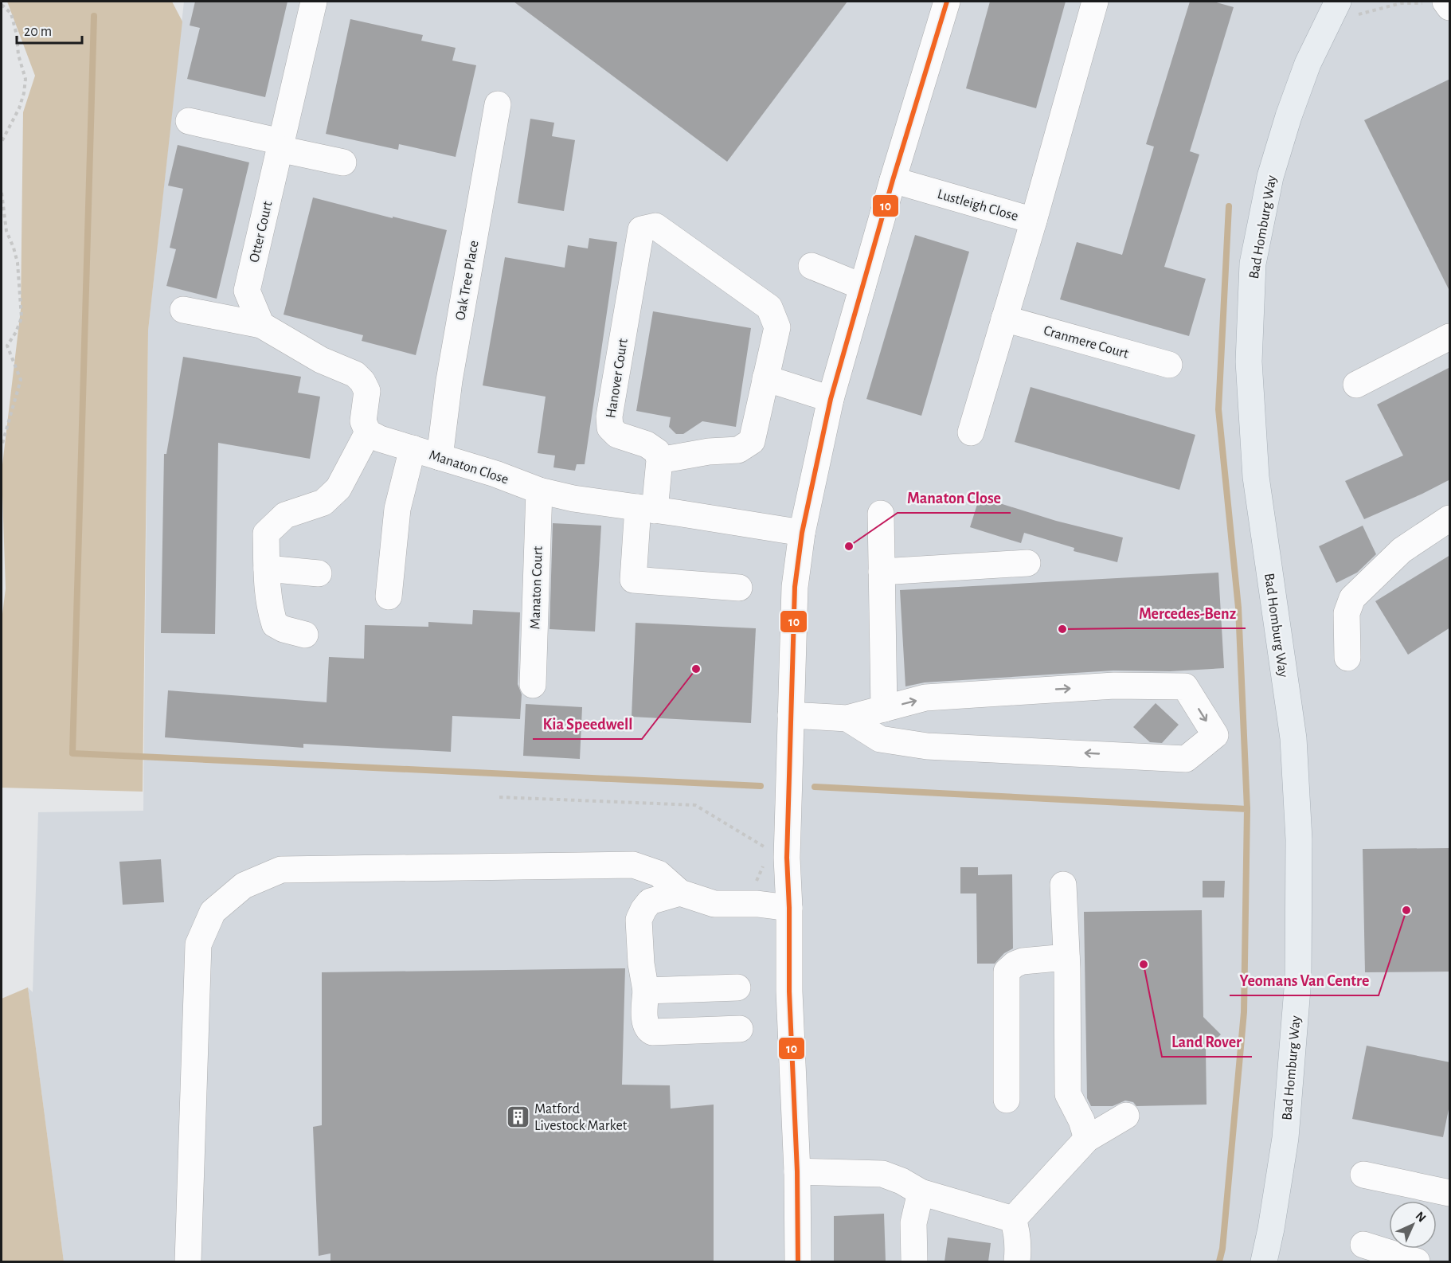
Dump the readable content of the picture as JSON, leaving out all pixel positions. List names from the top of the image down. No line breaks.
{"streets":{"main road":["Bad Homburg Way"],"street":["Lustleigh Close","Otter Court","Oak Tree Place","Cranmere Court","Hanover Court","Manaton Close","Manaton Court"]},"crossings":[["Oak Tree Place","Manaton Close"],["Manaton Close","Manaton Court"]],"places":{"other":["Manaton Close","Mercedes-Benz","Kia Speedwell","Yeomans Van Centre","Land Rover"],"building":["Matford Livestock Market"]},"lines":["transit line 10"],"scale_bar":"20 m","north":"top right"}
